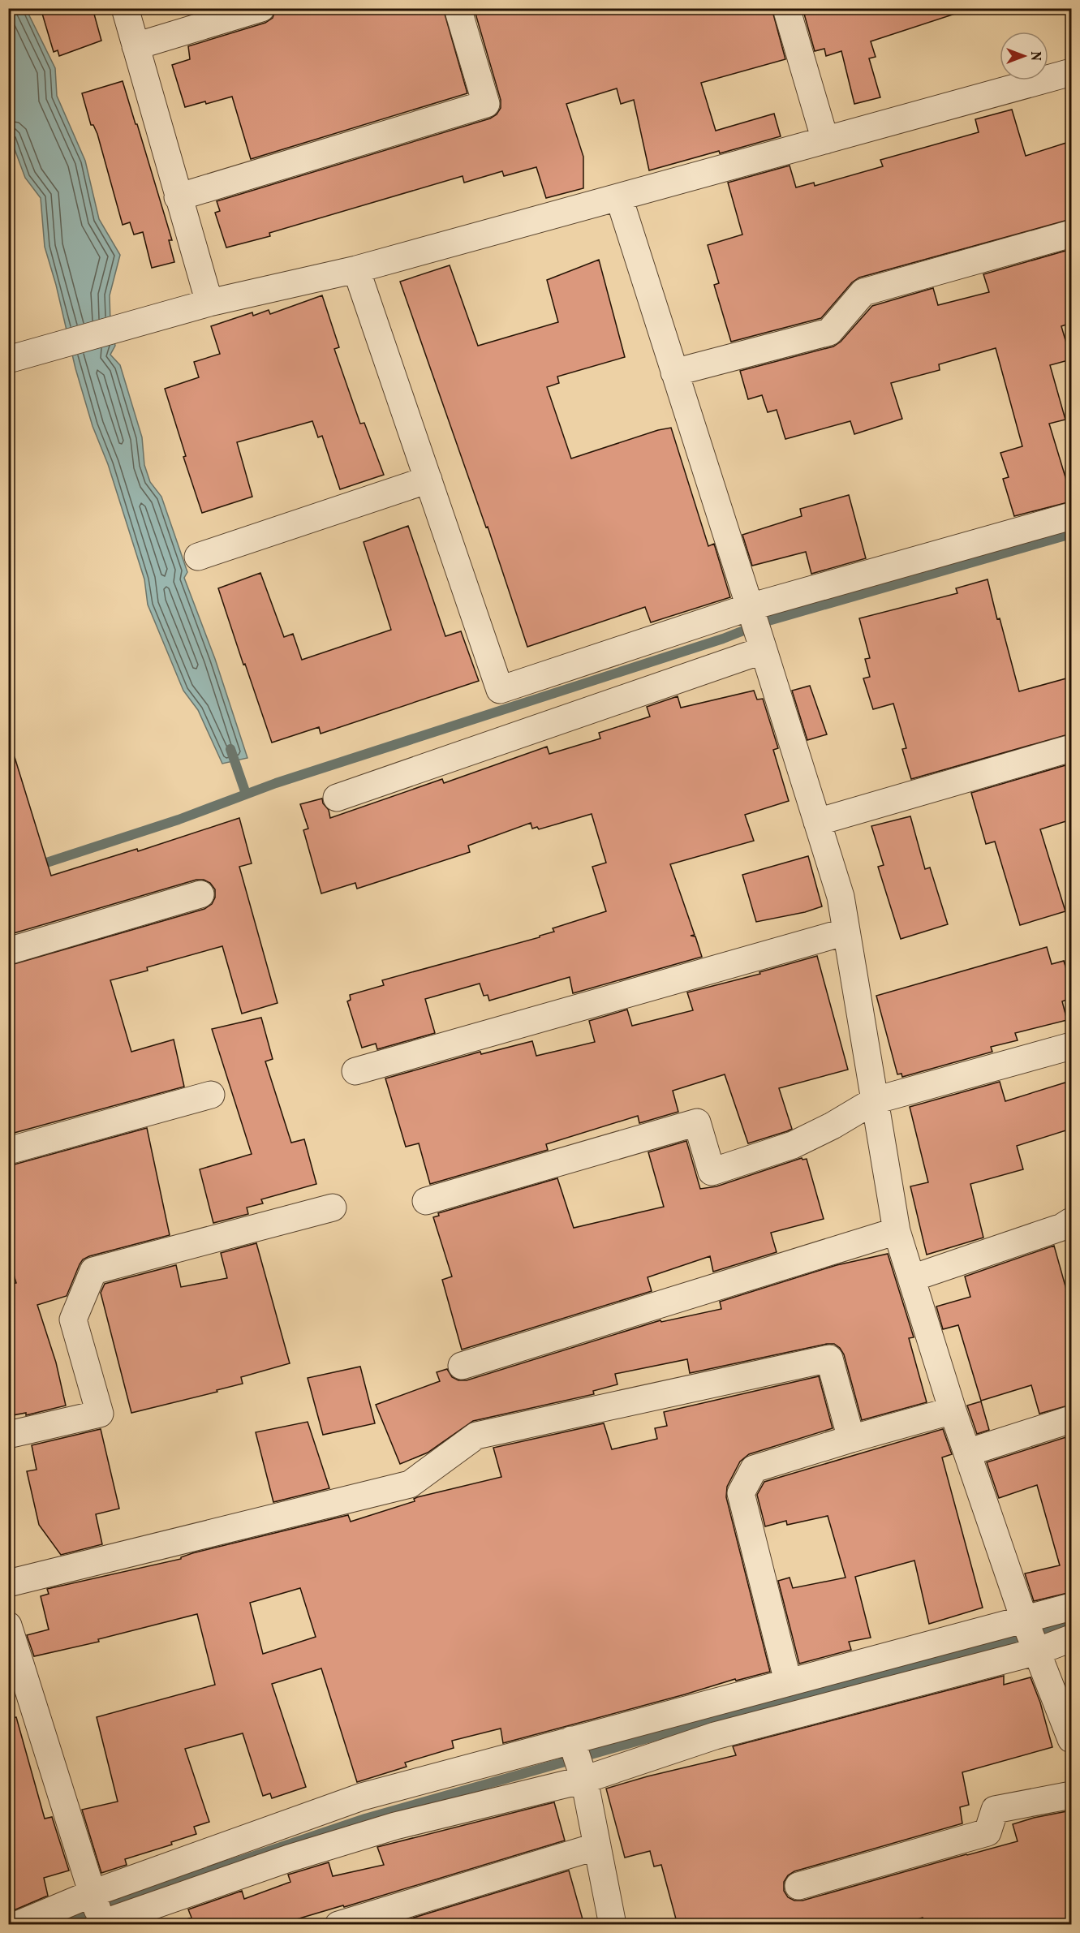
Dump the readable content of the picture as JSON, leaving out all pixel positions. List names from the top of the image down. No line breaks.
{"north":"right"}
